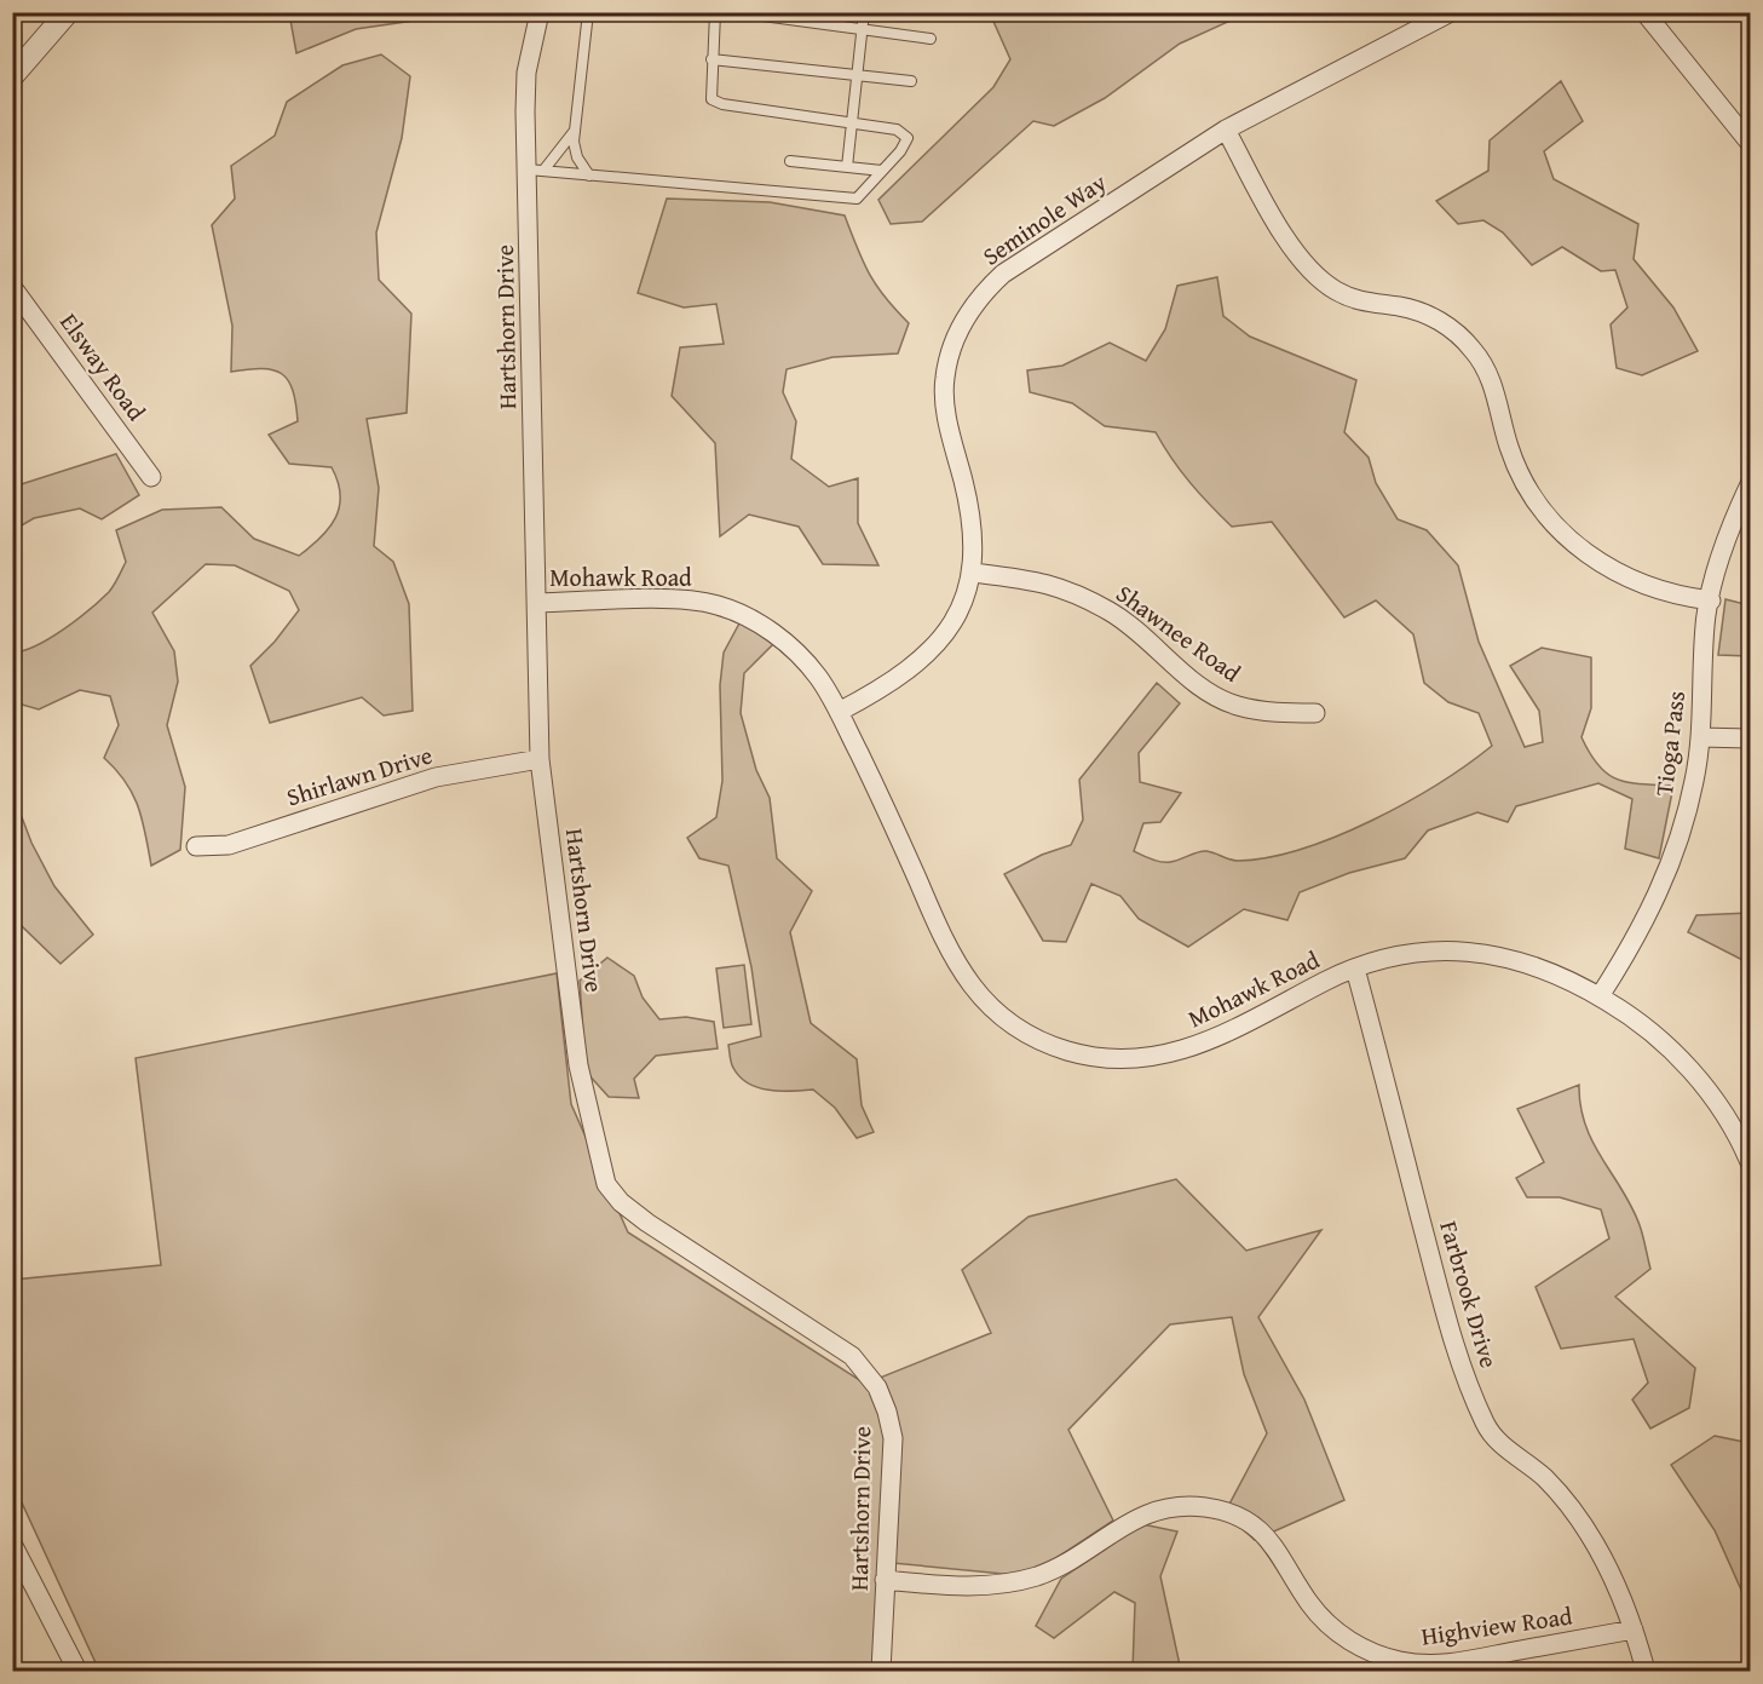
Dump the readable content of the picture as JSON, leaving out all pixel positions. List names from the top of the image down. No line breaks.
{"streets":{"street":["Seminole Way","Hartshorn Drive","Elsway Road","Mohawk Road","Shawnee Road","Tioga Pass","Shirlawn Drive","Farbrook Drive","Highview Road"]},"crossings":[["Seminole Way","Mohawk Road"],["Seminole Way","Shawnee Road"],["Hartshorn Drive","Mohawk Road"],["Hartshorn Drive","Shirlawn Drive"],["Hartshorn Drive","Highview Road"],["Mohawk Road","Tioga Pass"],["Mohawk Road","Farbrook Drive"],["Farbrook Drive","Highview Road"]]}
